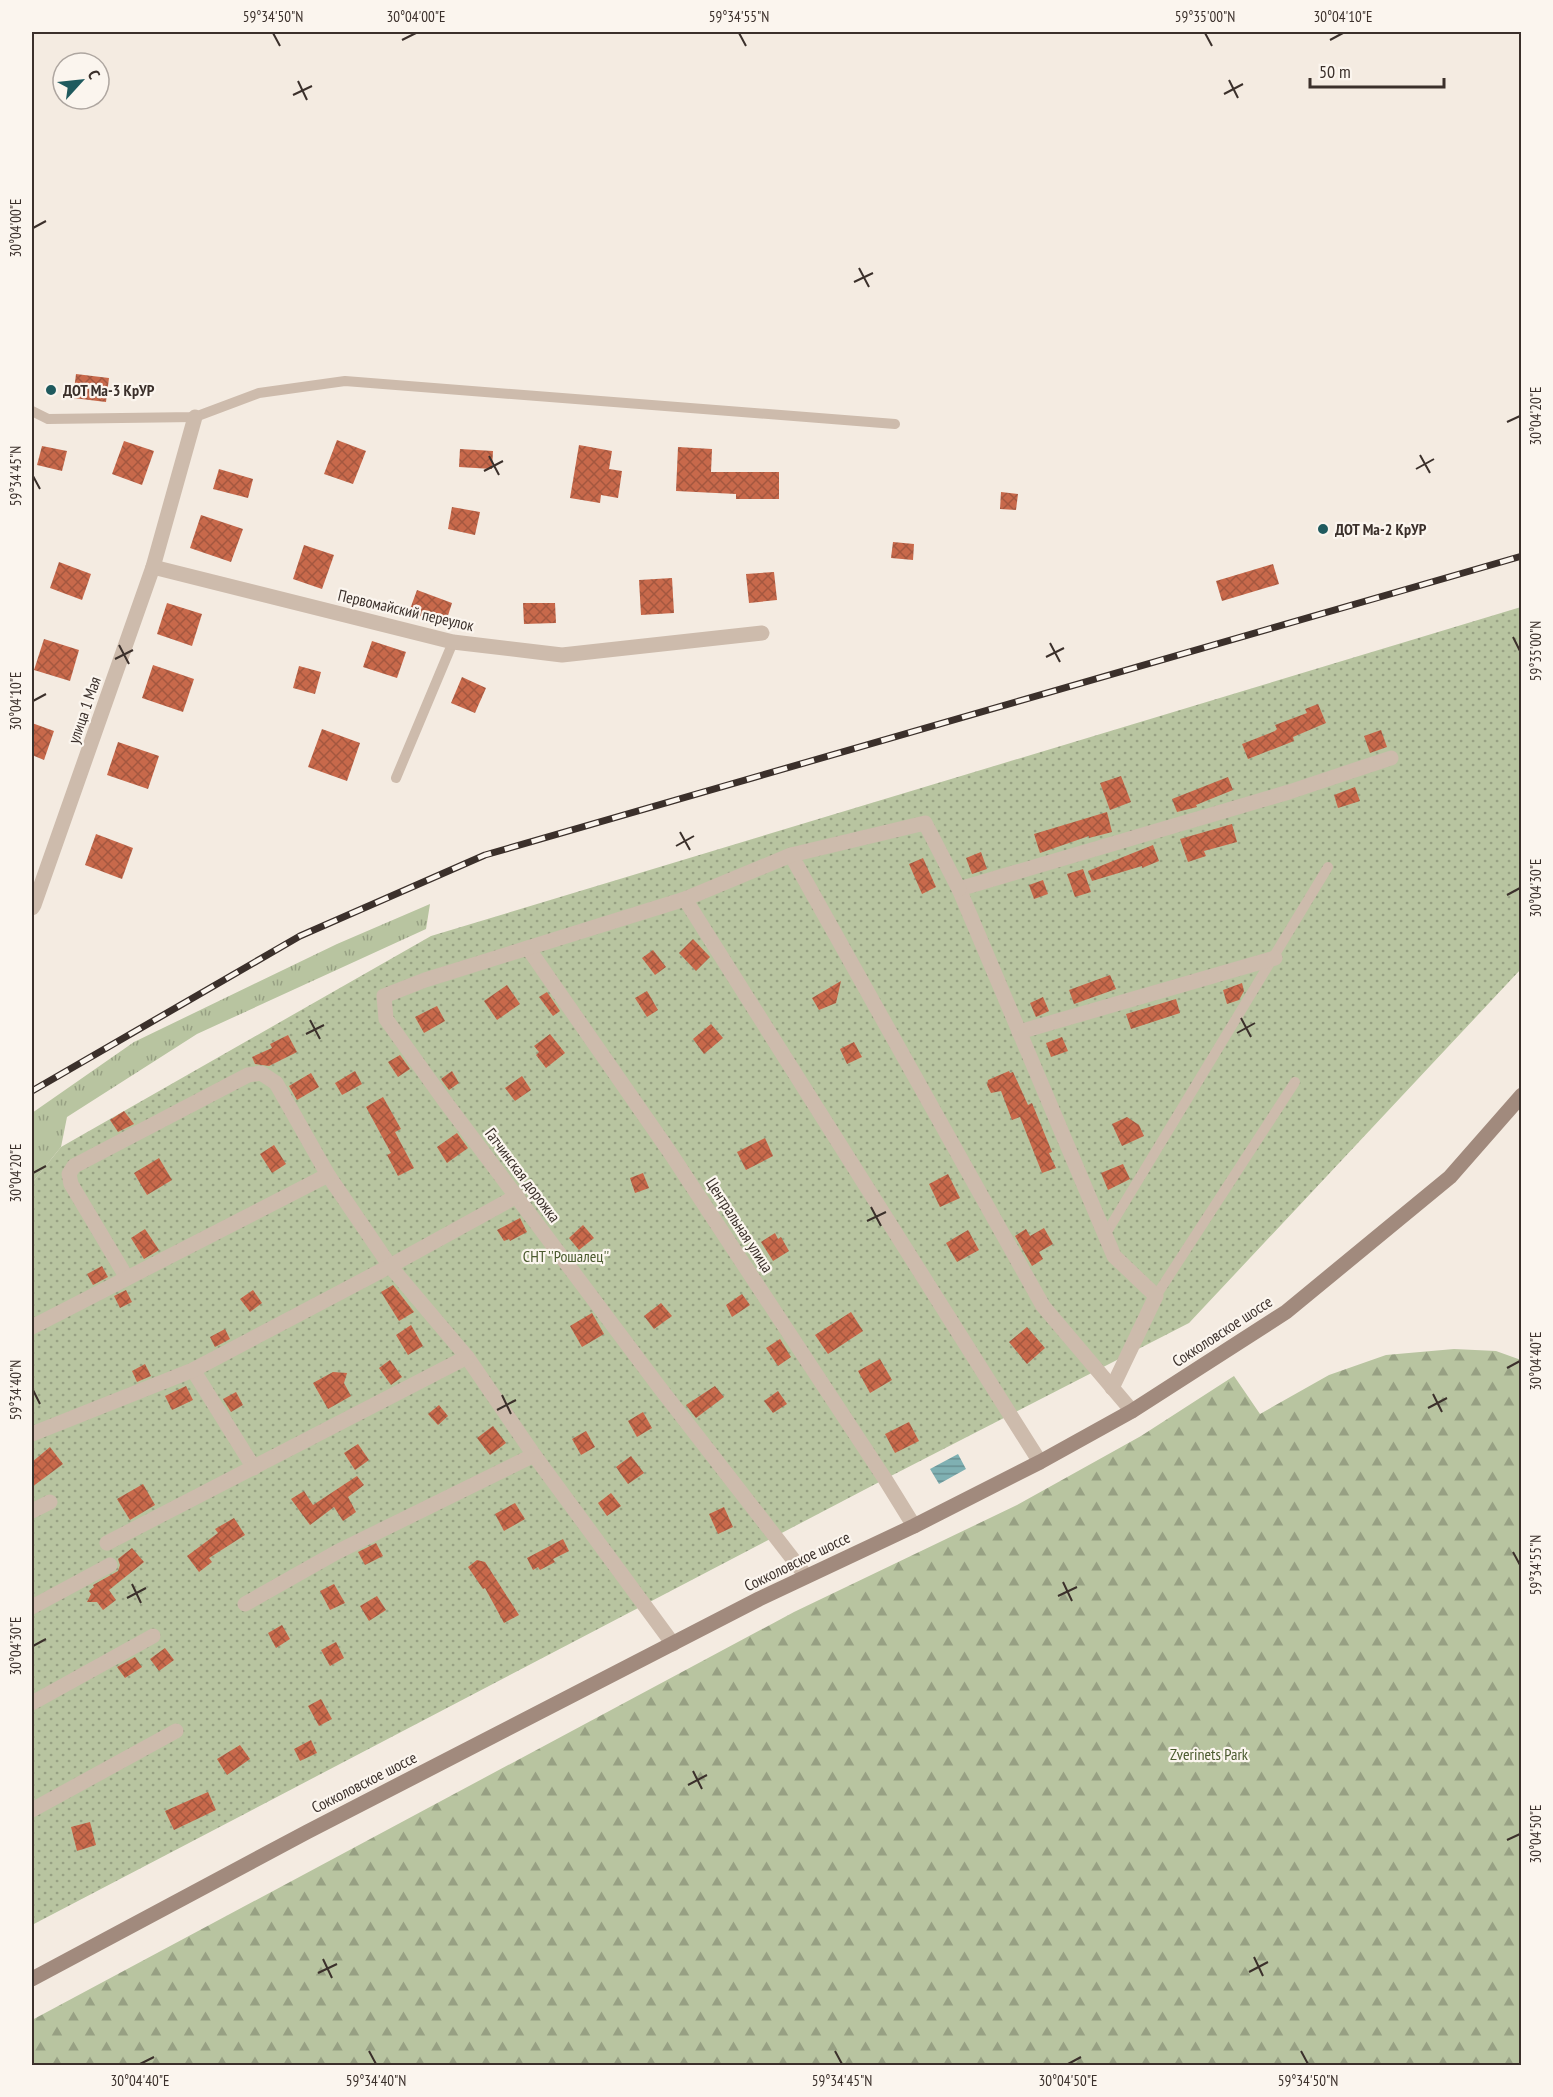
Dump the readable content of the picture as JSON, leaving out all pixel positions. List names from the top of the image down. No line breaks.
{"streets":{"main road":["Сокколовское шоссе"],"street":["Первомайский переулок","улица 1 Мая","Гатчинская дорожка","Центральная улица"]},"crossings":[["Первомайский переулок","улица 1 Мая"],["Гатчинская дорожка","Центральная улица"],["Гатчинская дорожка","Сокколовское шоссе"],["Центральная улица","Сокколовское шоссе"]],"parks":["СНТ ''Рошалец''","Zverinets Park"],"places":["ДОТ Ма-3 КрУР","ДОТ Ма-2 КрУР"],"scale_bar":"50 m","north":"top right","coordinates":["59°34'50\"N","30°04'00\"E","59°34'55\"N","59°35'00\"N","30°04'10\"E","30°04'20\"E","59°34'45\"N","30°04'30\"E","30°04'40\"E","59°34'40\"N","30°04'50\"E"]}
